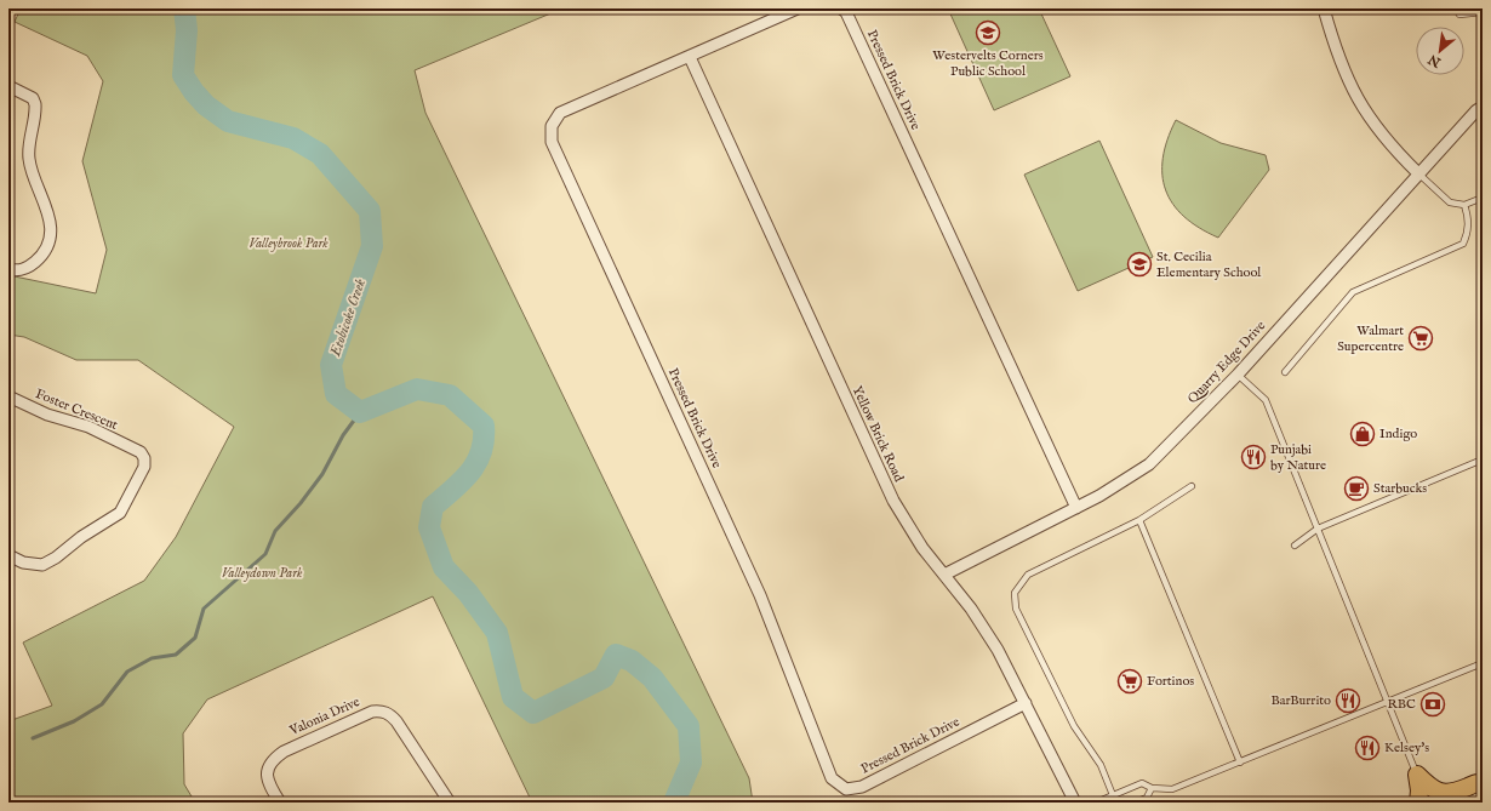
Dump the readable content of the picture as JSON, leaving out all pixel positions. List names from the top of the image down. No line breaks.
{"streets":{"street":["Pressed Brick Drive","Quarry Edge Drive","Foster Crescent","Yellow Brick Road","Valonia Drive"]},"crossings":[["Pressed Brick Drive","Quarry Edge Drive"],["Pressed Brick Drive","Yellow Brick Road"],["Quarry Edge Drive","Yellow Brick Road"]],"water":["Etobicoke Creek"],"parks":["Valleybrook Park","Valleydown Park"],"places":{"school or university":["Westervelts Corners Public School","St. Cecilia Elementary School"],"supermarket":["Walmart Supercentre","Fortinos"],"shop":["Indigo"],"restaurant":["Punjabi by Nature","BarBurrito","Kelsey's"],"cafe":["Starbucks"],"bank":["RBC"]},"north":"bottom left"}
